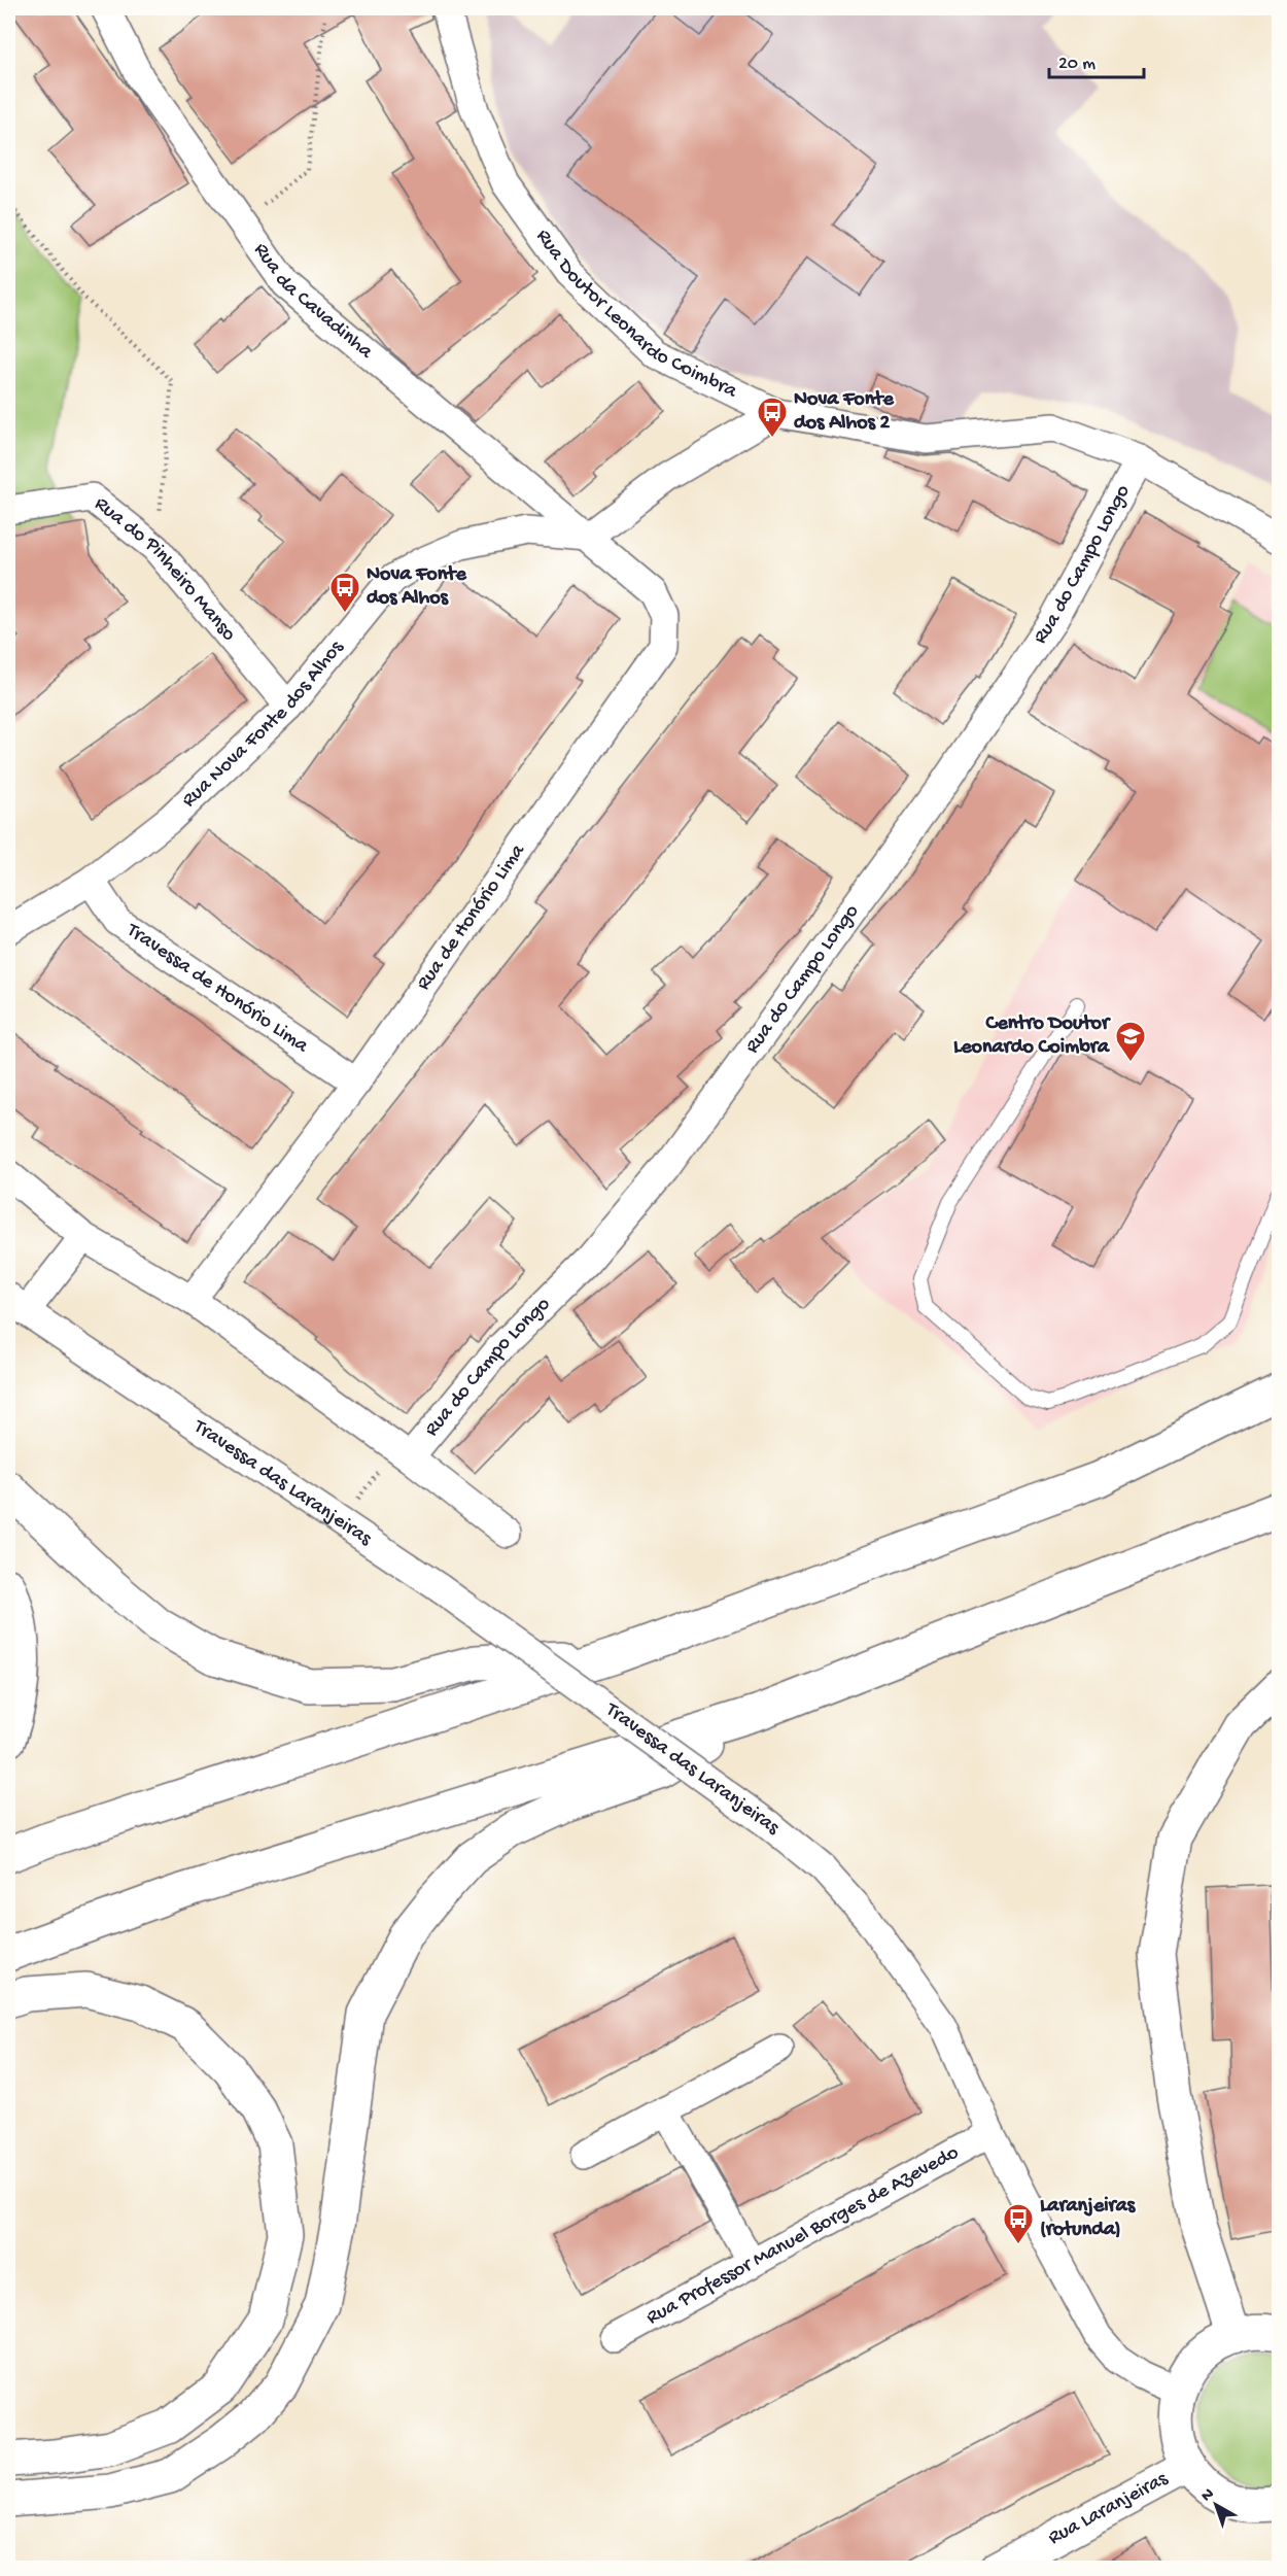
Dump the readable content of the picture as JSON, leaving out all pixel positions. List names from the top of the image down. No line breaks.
{"streets":{"main road":["Rua Laranjeiras"],"street":["Rua da Cavadinha","Rua Doutor Leonardo Coimbra","Rua do Campo Longo","Rua do Pinheiro Manso","Rua Nova Fonte dos Alhos","Rua de Honório Lima","Travessa de Honório Lima","Travessa das Laranjeiras","Rua Professor Manuel Borges de Azevedo"]},"crossings":[["Rua da Cavadinha","Rua Nova Fonte dos Alhos"],["Rua da Cavadinha","Rua de Honório Lima"],["Rua Doutor Leonardo Coimbra","Rua do Campo Longo"],["Rua do Pinheiro Manso","Rua Nova Fonte dos Alhos"],["Rua Nova Fonte dos Alhos","Rua de Honório Lima"],["Rua Nova Fonte dos Alhos","Travessa de Honório Lima"],["Rua de Honório Lima","Travessa de Honório Lima"],["Travessa das Laranjeiras","Rua Professor Manuel Borges de Azevedo"]],"places":{"bus stop":["Nova Fonte dos Alhos 2","Nova Fonte dos Alhos","Laranjeiras (rotunda)"],"school or university":["Centro Doutor Leonardo Coimbra"]},"scale_bar":"20 m","north":"top left"}
